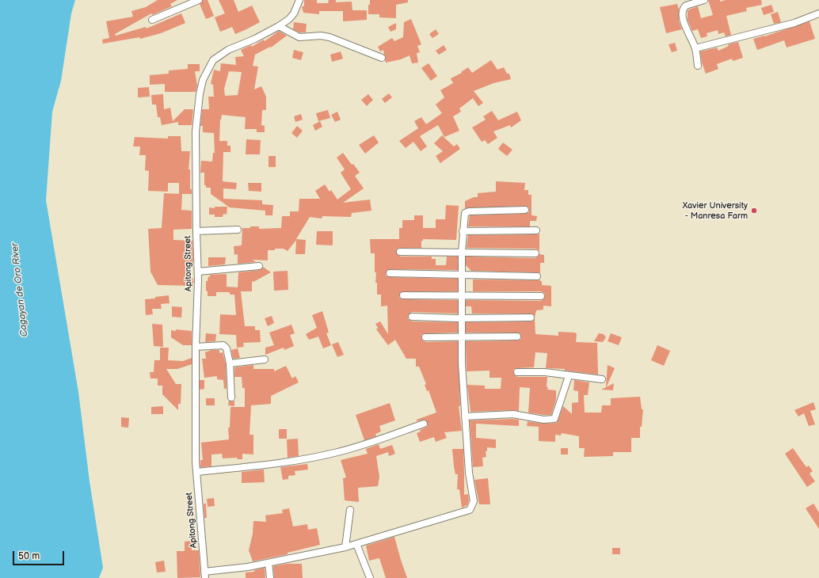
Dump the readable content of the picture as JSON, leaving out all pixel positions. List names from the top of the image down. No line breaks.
{"streets":{"street":["Apitong Street"]},"water":["Cagayan de Oro River"],"places":["Xavier University - Manresa Farm"],"scale_bar":"50 m"}
